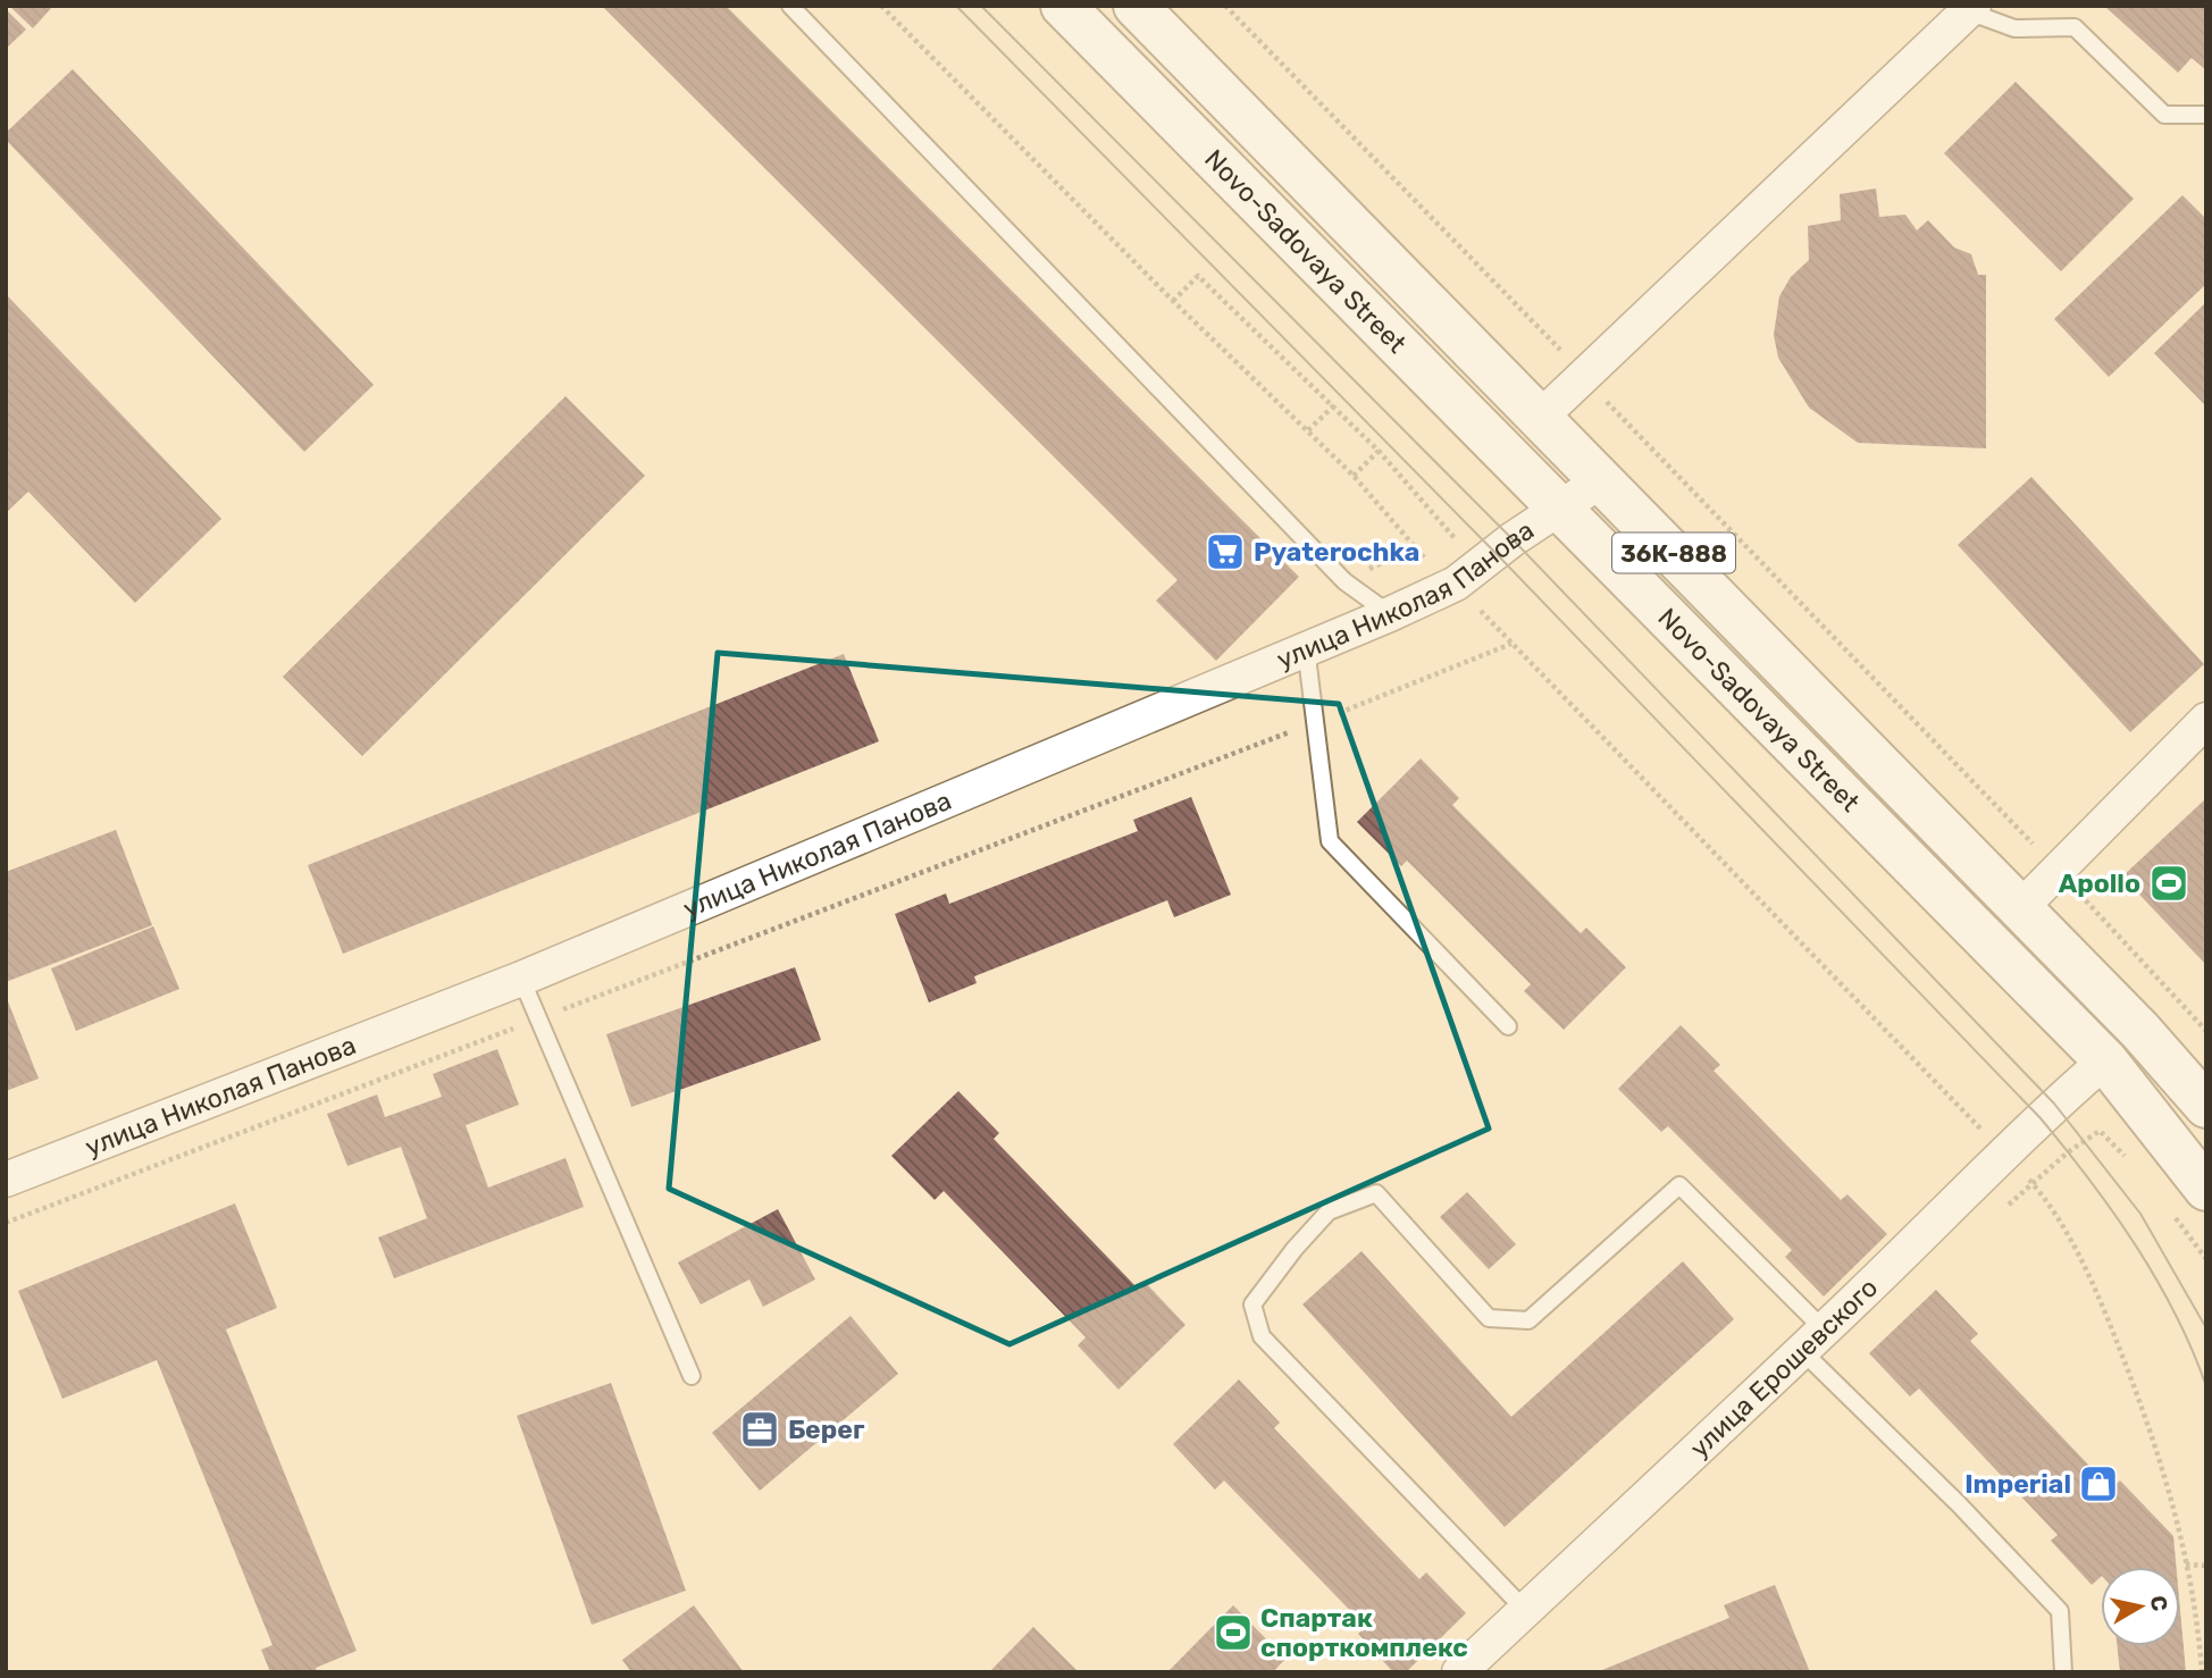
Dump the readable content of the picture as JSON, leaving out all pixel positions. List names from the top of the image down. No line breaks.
{"streets":{"main road":["Novo-Sadovaya Street","36К-888"],"street":["улица Николая Панова","улица Ерошевского"]},"crossings":[["Novo-Sadovaya Street","улица Николая Панова"],["Novo-Sadovaya Street","улица Ерошевского"]],"places":{"supermarket":["Pyaterochka"],"sports":["Apollo","Спартак спорткомплекс"],"office":["Берег"],"shop":["Imperial"]},"north":"right"}
